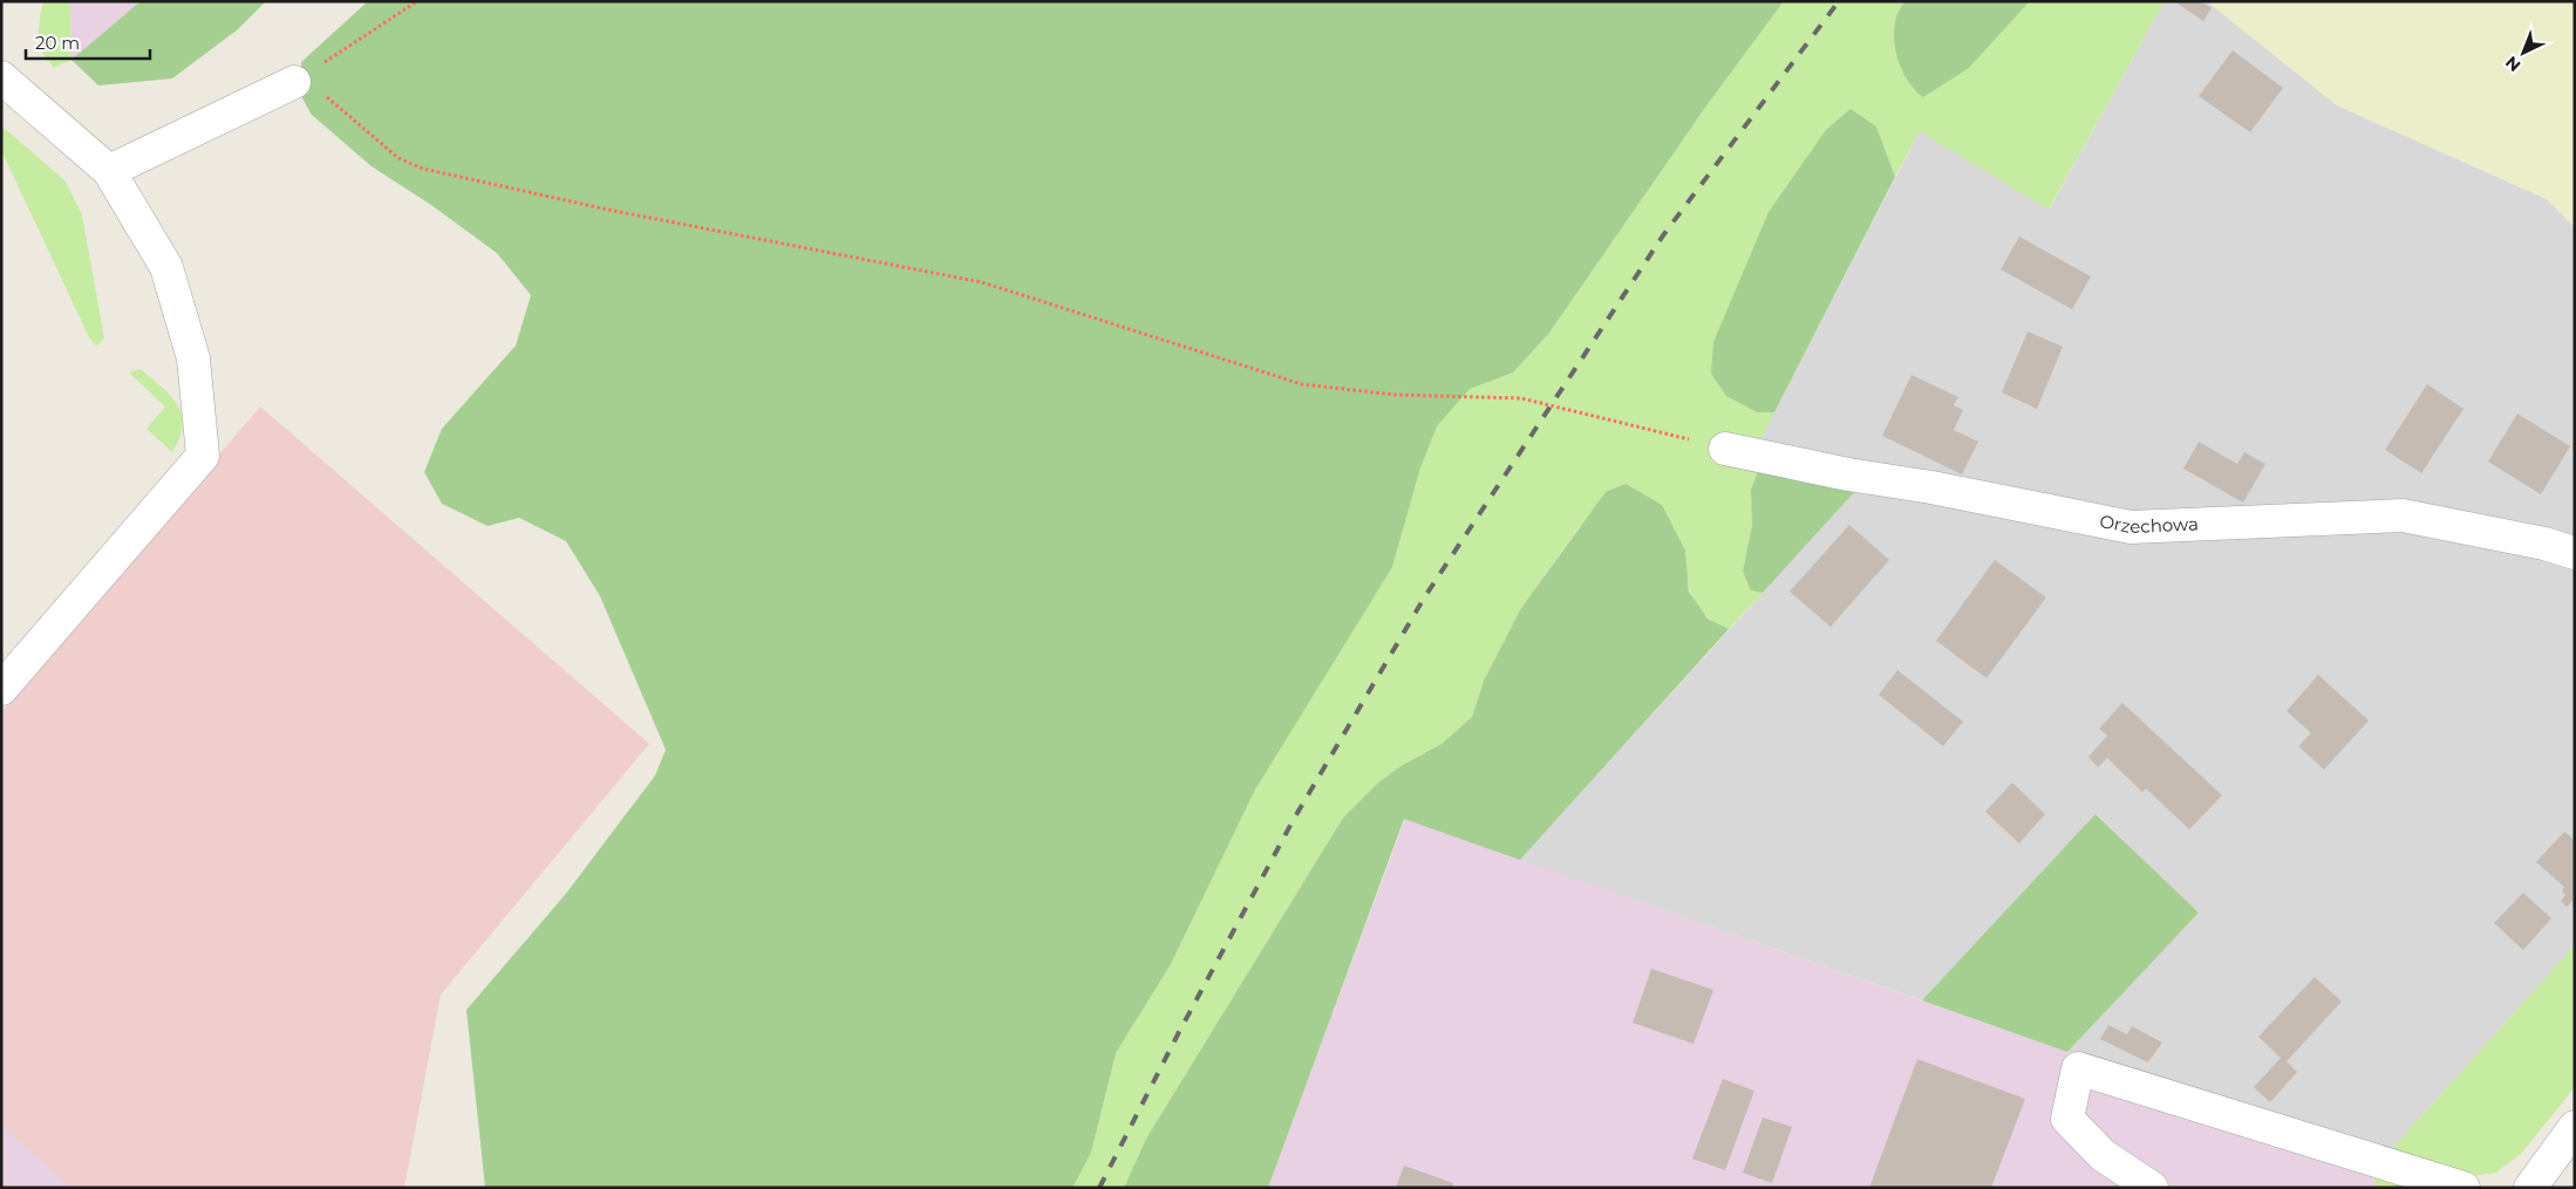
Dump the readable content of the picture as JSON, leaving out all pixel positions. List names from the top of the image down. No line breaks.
{"streets":{"street":["Orzechowa"]},"scale_bar":"20 m","north":"bottom left"}
